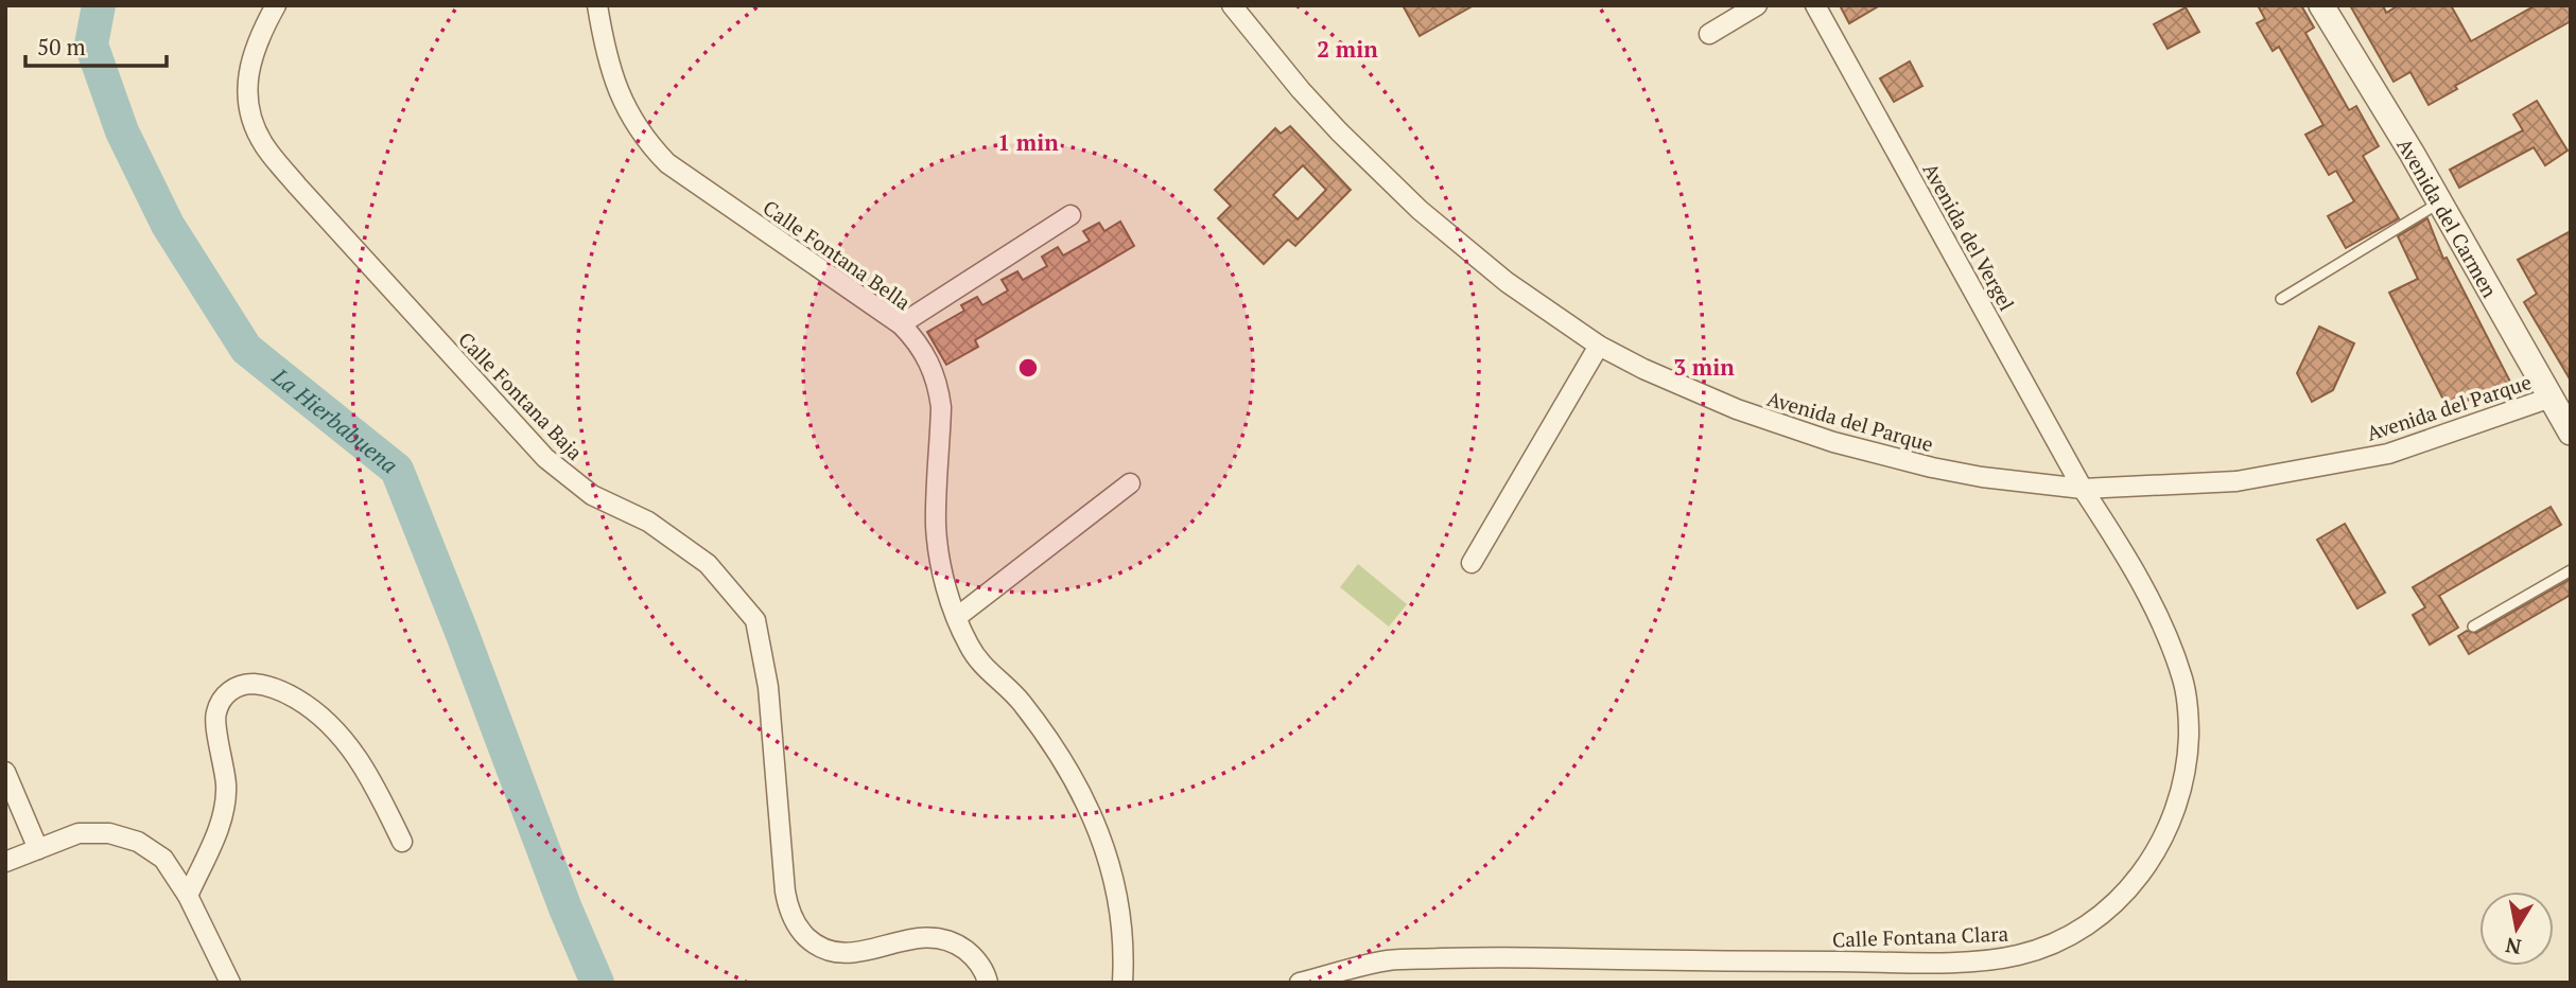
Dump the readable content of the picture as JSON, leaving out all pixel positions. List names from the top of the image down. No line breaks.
{"streets":{"street":["Avenida del Carmen","Avenida del Vergel","Calle Fontana Bella","Calle Fontana Baja","Avenida del Parque","Calle Fontana Clara"]},"crossings":[["Avenida del Carmen","Avenida del Parque"],["Avenida del Vergel","Avenida del Parque"],["Avenida del Vergel","Calle Fontana Clara"],["Avenida del Parque","Calle Fontana Clara"]],"water":["La Hierbabuena"],"scale_bar":"50 m","north":"bottom","rings":["2 min","1 min","3 min"]}
